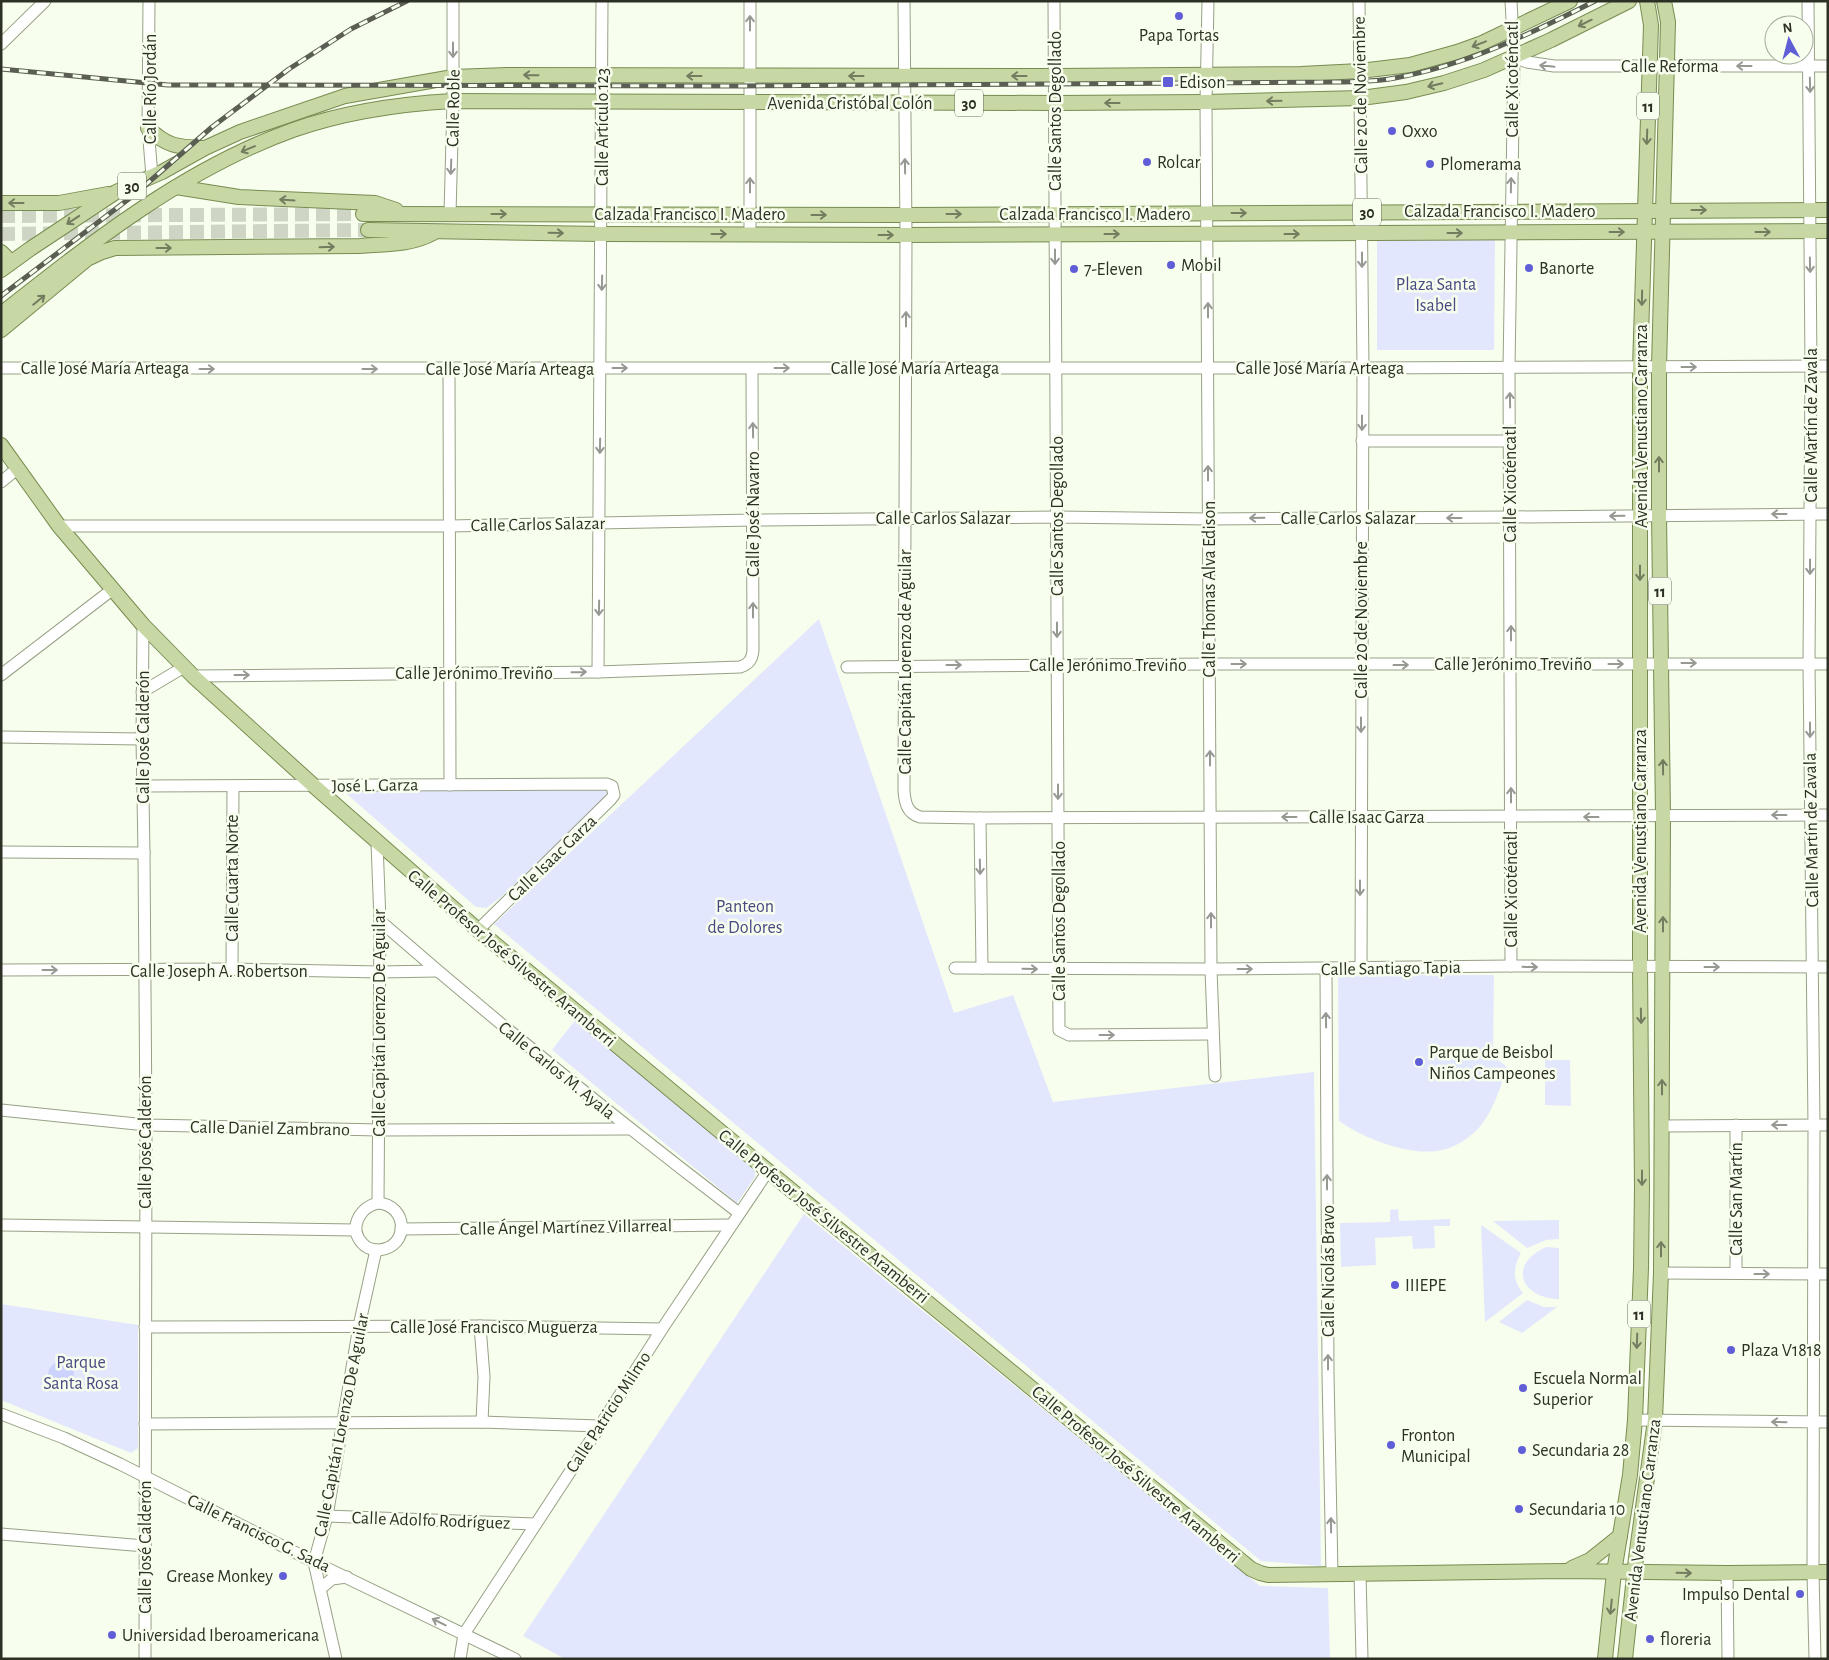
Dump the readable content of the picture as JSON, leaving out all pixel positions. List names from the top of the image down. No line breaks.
{"streets":{"main road":["Avenida Cristóbal Colón","30","11","Calzada Francisco I. Madero","Avenida Venustiano Carranza","Calle Profesor José Silvestre Aramberri"],"street":["Calle Reforma","Calle Xicoténcatl","Calle Río Jordán","Calle 20 de Noviembre","Calle Roble","Calle Santos Degollado","Calle Artículo 123","Calle José María Arteaga","Calle Martín de Zavala","Calle José Navarro","Calle Carlos Salazar","Calle Thomas Alva Edison","Calle Capitán Lorenzo de Aguilar","Calle Jerónimo Treviño","Calle José Calderón","José L. Garza","Calle Isaac Garza","Calle Cuarta Norte","Calle Santiago Tapia","Calle Joseph A. Robertson","Calle Capitán Lorenzo De Aguilar","Calle Carlos M. Ayala","Calle Daniel Zambrano","Calle San Martín","Calle Ángel Martínez Villarreal","Calle Nicolás Bravo","Calle José Francisco Muguerza","Calle Patricio Milmo","Calle Adolfo Rodríguez","Calle Francisco G. Sada"]},"crossings":[["Calle Reforma","Calle Xicoténcatl"],["Calle Reforma","Avenida Cristóbal Colón"],["Calle Reforma","Calle Martín de Zavala"],["Calle Reforma","Avenida Venustiano Carranza"],["Calle Xicoténcatl","Avenida Cristóbal Colón"],["Calle Xicoténcatl","Calzada Francisco I. Madero"],["Calle Xicoténcatl","Calle José María Arteaga"],["Calle Xicoténcatl","Calle Carlos Salazar"],["Calle Xicoténcatl","Calle Jerónimo Treviño"],["Calle Xicoténcatl","Calle Isaac Garza"],["Calle Xicoténcatl","Calle Santiago Tapia"],["Calle Río Jordán","Avenida Cristóbal Colón"],["Calle 20 de Noviembre","Avenida Cristóbal Colón"],["Calle 20 de Noviembre","Calzada Francisco I. Madero"],["Calle 20 de Noviembre","Calle José María Arteaga"],["Calle 20 de Noviembre","Calle Carlos Salazar"],["Calle 20 de Noviembre","Calle Jerónimo Treviño"],["Calle 20 de Noviembre","Calle Isaac Garza"],["Calle 20 de Noviembre","Calle Santiago Tapia"],["Avenida Cristóbal Colón","Calle Roble"],["Avenida Cristóbal Colón","Calle Santos Degollado"],["Avenida Cristóbal Colón","Calle Artículo 123"],["Avenida Cristóbal Colón","Calle Thomas Alva Edison"],["Calle Roble","Calzada Francisco I. Madero"],["Calle Santos Degollado","Calzada Francisco I. Madero"],["Calle Santos Degollado","Calle José María Arteaga"],["Calle Santos Degollado","Calle Carlos Salazar"],["Calle Santos Degollado","Calle Thomas Alva Edison"],["Calle Santos Degollado","Calle Jerónimo Treviño"],["Calle Santos Degollado","Calle Isaac Garza"],["Calle Santos Degollado","Calle Santiago Tapia"],["Calle Artículo 123","Calzada Francisco I. Madero"],["Calle Artículo 123","Calle José María Arteaga"],["Calle Artículo 123","Calle Carlos Salazar"],["Calle Artículo 123","Calle Jerónimo Treviño"],["Calzada Francisco I. Madero","Calle Martín de Zavala"],["Calzada Francisco I. Madero","Avenida Venustiano Carranza"],["Calzada Francisco I. Madero","Calle Thomas Alva Edison"],["Calzada Francisco I. Madero","Calle Capitán Lorenzo de Aguilar"],["Calle José María Arteaga","Calle Martín de Zavala"],["Calle José María Arteaga","Avenida Venustiano Carranza"],["Calle José María Arteaga","Calle José Navarro"],["Calle José María Arteaga","Calle Thomas Alva Edison"],["Calle José María Arteaga","Calle Capitán Lorenzo de Aguilar"],["Calle Martín de Zavala","Calle Carlos Salazar"],["Calle Martín de Zavala","Calle Jerónimo Treviño"],["Calle Martín de Zavala","Calle Isaac Garza"],["Calle Martín de Zavala","Calle Profesor José Silvestre Aramberri"],["Calle Martín de Zavala","Calle Santiago Tapia"],["Avenida Venustiano Carranza","Calle Carlos Salazar"],["Avenida Venustiano Carranza","Calle Jerónimo Treviño"],["Avenida Venustiano Carranza","Calle Isaac Garza"],["Avenida Venustiano Carranza","Calle Profesor José Silvestre Aramberri"],["Avenida Venustiano Carranza","Calle Santiago Tapia"],["Calle José Navarro","Calle Carlos Salazar"],["Calle José Navarro","Calle Jerónimo Treviño"],["Calle Carlos Salazar","Calle Thomas Alva Edison"],["Calle Carlos Salazar","Calle Capitán Lorenzo de Aguilar"],["Calle Carlos Salazar","Calle Profesor José Silvestre Aramberri"],["Calle Thomas Alva Edison","Calle Jerónimo Treviño"],["Calle Thomas Alva Edison","Calle Isaac Garza"],["Calle Thomas Alva Edison","Calle Santiago Tapia"],["Calle Capitán Lorenzo de Aguilar","Calle Jerónimo Treviño"],["Calle Capitán Lorenzo de Aguilar","Calle Isaac Garza"],["Calle Jerónimo Treviño","Calle Profesor José Silvestre Aramberri"],["Calle José Calderón","José L. Garza"],["Calle José Calderón","Calle Profesor José Silvestre Aramberri"],["Calle José Calderón","Calle Joseph A. Robertson"],["Calle José Calderón","Calle Daniel Zambrano"],["Calle José Calderón","Calle José Francisco Muguerza"],["Calle José Calderón","Calle Francisco G. Sada"],["José L. Garza","Calle Isaac Garza"],["José L. Garza","Calle Cuarta Norte"],["José L. Garza","Calle Profesor José Silvestre Aramberri"],["Calle Isaac Garza","Calle Profesor José Silvestre Aramberri"],["Calle Cuarta Norte","Calle Joseph A. Robertson"],["Calle Profesor José Silvestre Aramberri","Calle Capitán Lorenzo De Aguilar"],["Calle Profesor José Silvestre Aramberri","Calle Nicolás Bravo"],["Calle Profesor José Silvestre Aramberri","Calle Patricio Milmo"],["Calle Santiago Tapia","Calle Nicolás Bravo"],["Calle Joseph A. Robertson","Calle Capitán Lorenzo De Aguilar"],["Calle Joseph A. Robertson","Calle Carlos M. Ayala"],["Calle Capitán Lorenzo De Aguilar","Calle Carlos M. Ayala"],["Calle Capitán Lorenzo De Aguilar","Calle Daniel Zambrano"],["Calle Capitán Lorenzo De Aguilar","Calle Ángel Martínez Villarreal"],["Calle Capitán Lorenzo De Aguilar","Calle José Francisco Muguerza"],["Calle Capitán Lorenzo De Aguilar","Calle Adolfo Rodríguez"],["Calle Capitán Lorenzo De Aguilar","Calle Francisco G. Sada"],["Calle Carlos M. Ayala","Calle Daniel Zambrano"],["Calle Carlos M. Ayala","Calle Patricio Milmo"],["Calle Ángel Martínez Villarreal","Calle Patricio Milmo"],["Calle José Francisco Muguerza","Calle Patricio Milmo"],["Calle Patricio Milmo","Calle Adolfo Rodríguez"],["Calle Patricio Milmo","Calle Francisco G. Sada"]],"one_way":["Calle Reforma","Calle Xicoténcatl","Calle 20 de Noviembre","Calle Roble","Calle Santos Degollado","Calle Artículo 123","Calle José María Arteaga","Calle José Navarro","Calle Thomas Alva Edison","Calle Jerónimo Treviño","Calle Isaac Garza","Calle Santiago Tapia","Calle Nicolás Bravo"],"parks":["Plaza Santa Isabel","Panteon de Dolores","Parque Santa Rosa"],"places":{"other":["Papa Tortas","Oxxo","Rolcar","Plomerama","Mobil","Banorte","7-Eleven","Parque de Beisbol Niños Campeones","IIIEPE","Plaza V1818","Escuela Normal Superior","Fronton Municipal","Secundaria 28","Secundaria 10","Grease Monkey","Impulso Dental","Universidad Iberoamericana","floreria"],"transit":["Edison"]},"north":"top"}
